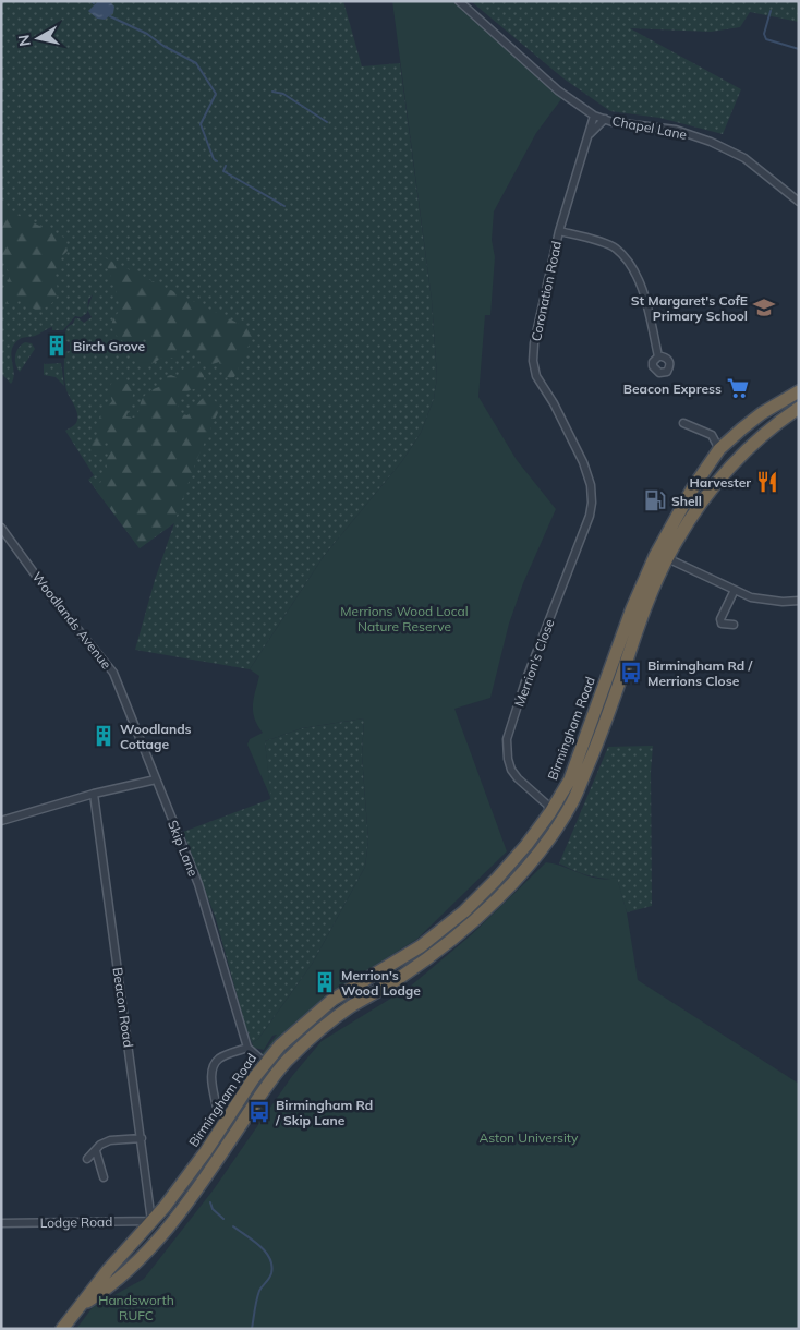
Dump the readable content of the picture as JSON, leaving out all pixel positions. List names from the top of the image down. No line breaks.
{"streets":{"highway":["Birmingham Road"],"street":["Chapel Lane","Coronation Road","Woodlands Avenue","Merrion's Close","Skip Lane","Beacon Road","Lodge Road"]},"crossings":[["Chapel Lane","Coronation Road"],["Coronation Road","Merrion's Close"],["Woodlands Avenue","Skip Lane"],["Merrion's Close","Birmingham Road"],["Birmingham Road","Beacon Road"],["Birmingham Road","Lodge Road"],["Beacon Road","Lodge Road"]],"parks":["Merrions Wood Local Nature Reserve","Aston University","Handsworth RUFC"],"places":{"school or university":["St Margaret's CofE Primary School"],"building":["Birch Grove","Woodlands Cottage","Merrion's Wood Lodge"],"supermarket":["Beacon Express"],"restaurant":["Harvester"],"fuel station":["Shell"],"bus stop":["Birmingham Rd / Merrions Close","Birmingham Rd / Skip Lane"]},"north":"left"}
